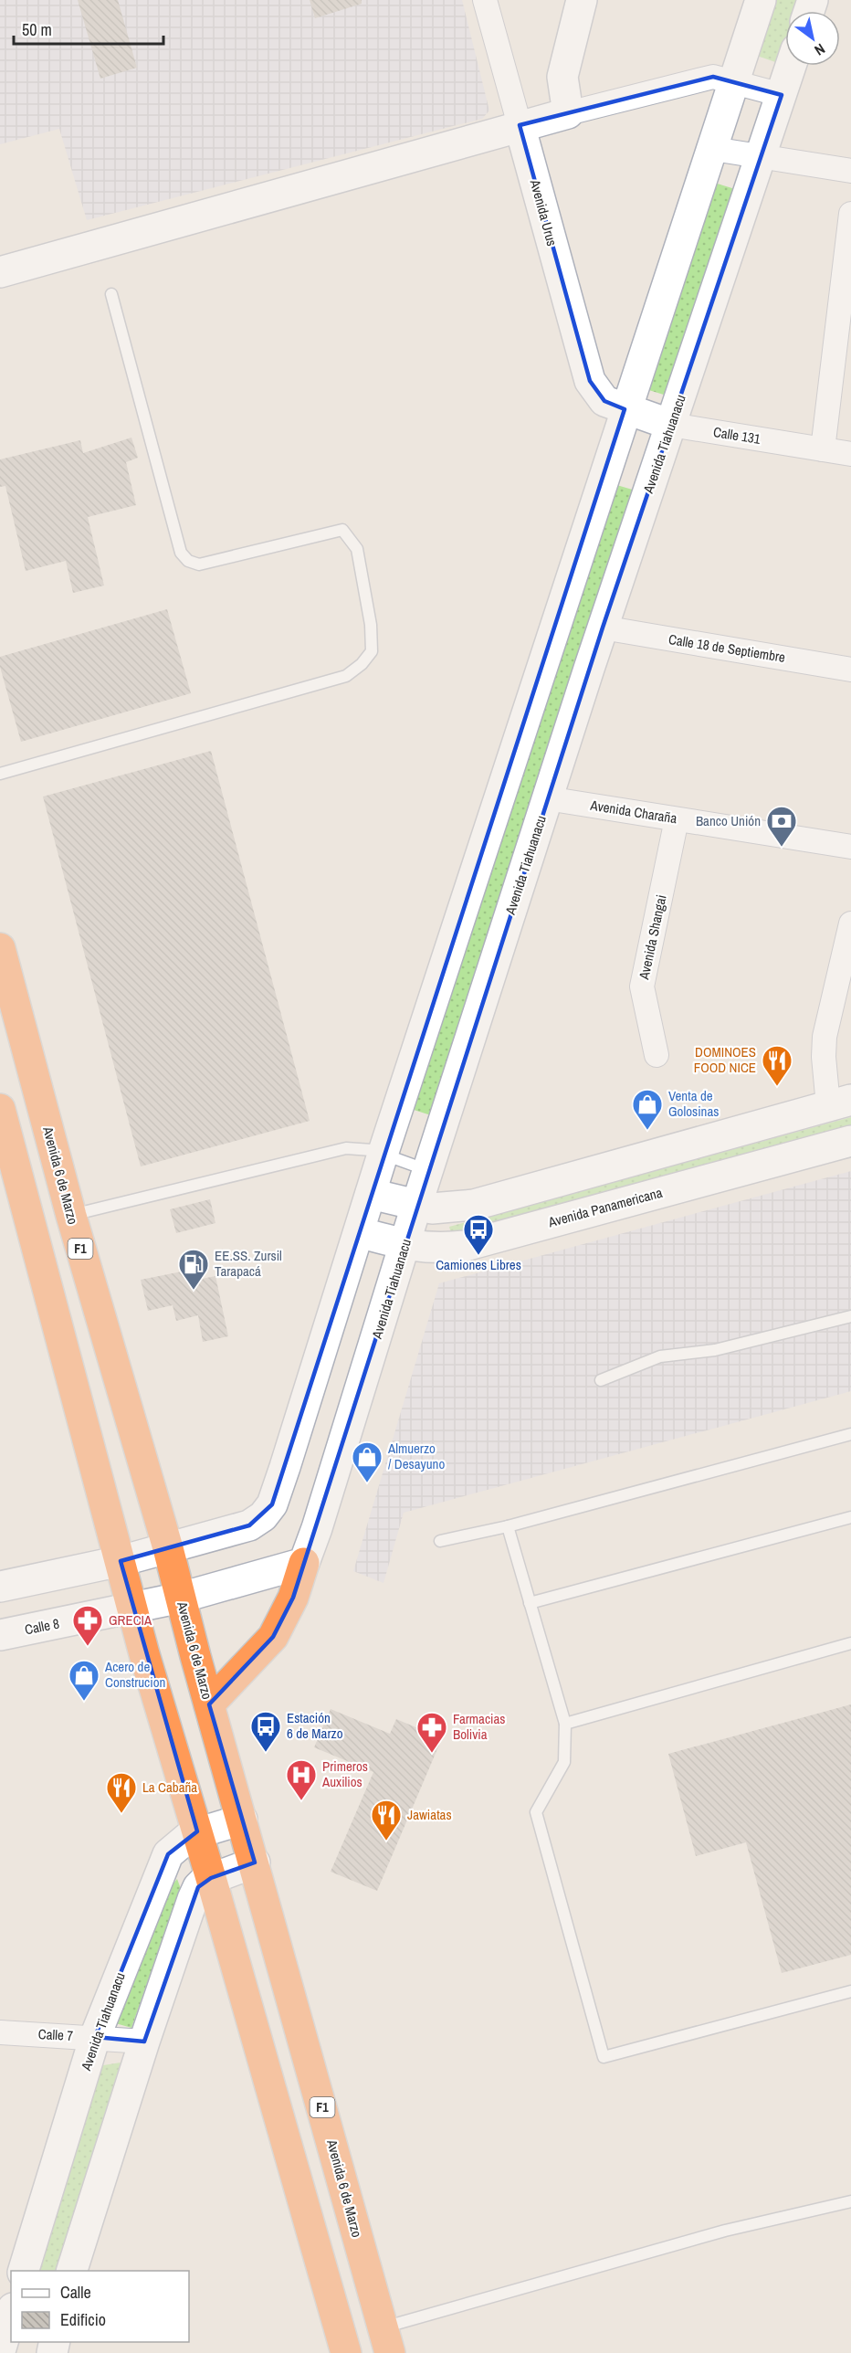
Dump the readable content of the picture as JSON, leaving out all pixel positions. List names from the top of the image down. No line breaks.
{"streets":{"highway":["Avenida 6 de Marzo","F1"],"main road":["Avenida Urus","Calle 131","Avenida Tiahuanacu","Avenida Panamericana","Calle 8"],"street":["Calle 18 de Septiembre","Avenida Charaña","Avenida Shangai","Calle 7"]},"crossings":[["Avenida Urus","Calle 131"],["Calle 131","Avenida Tiahuanacu"],["Avenida Tiahuanacu","Calle 18 de Septiembre"],["Avenida Tiahuanacu","Avenida Charaña"],["Avenida Tiahuanacu","Avenida 6 de Marzo"],["Avenida Tiahuanacu","Avenida Panamericana"],["Avenida Tiahuanacu","Calle 7"],["Avenida Charaña","Avenida Shangai"],["Avenida 6 de Marzo","Calle 8"]],"places":{"bank":["Banco Unión"],"restaurant":["DOMINOES FOOD NICE","La Cabaña","Jawiatas"],"shop":["Venta de Golosinas","Almuerzo / Desayuno","Acero de Construcion"],"bus stop":["Camiones Libres","Estación 6 de Marzo"],"fuel station":["EE.SS. Zursil Tarapacá"],"pharmacy":["GRECIA","Farmacias Bolivia"],"hospital":["Primeros Auxilios"]},"legend":["Calle","Edificio"],"scale_bar":"50 m","north":"bottom right"}
